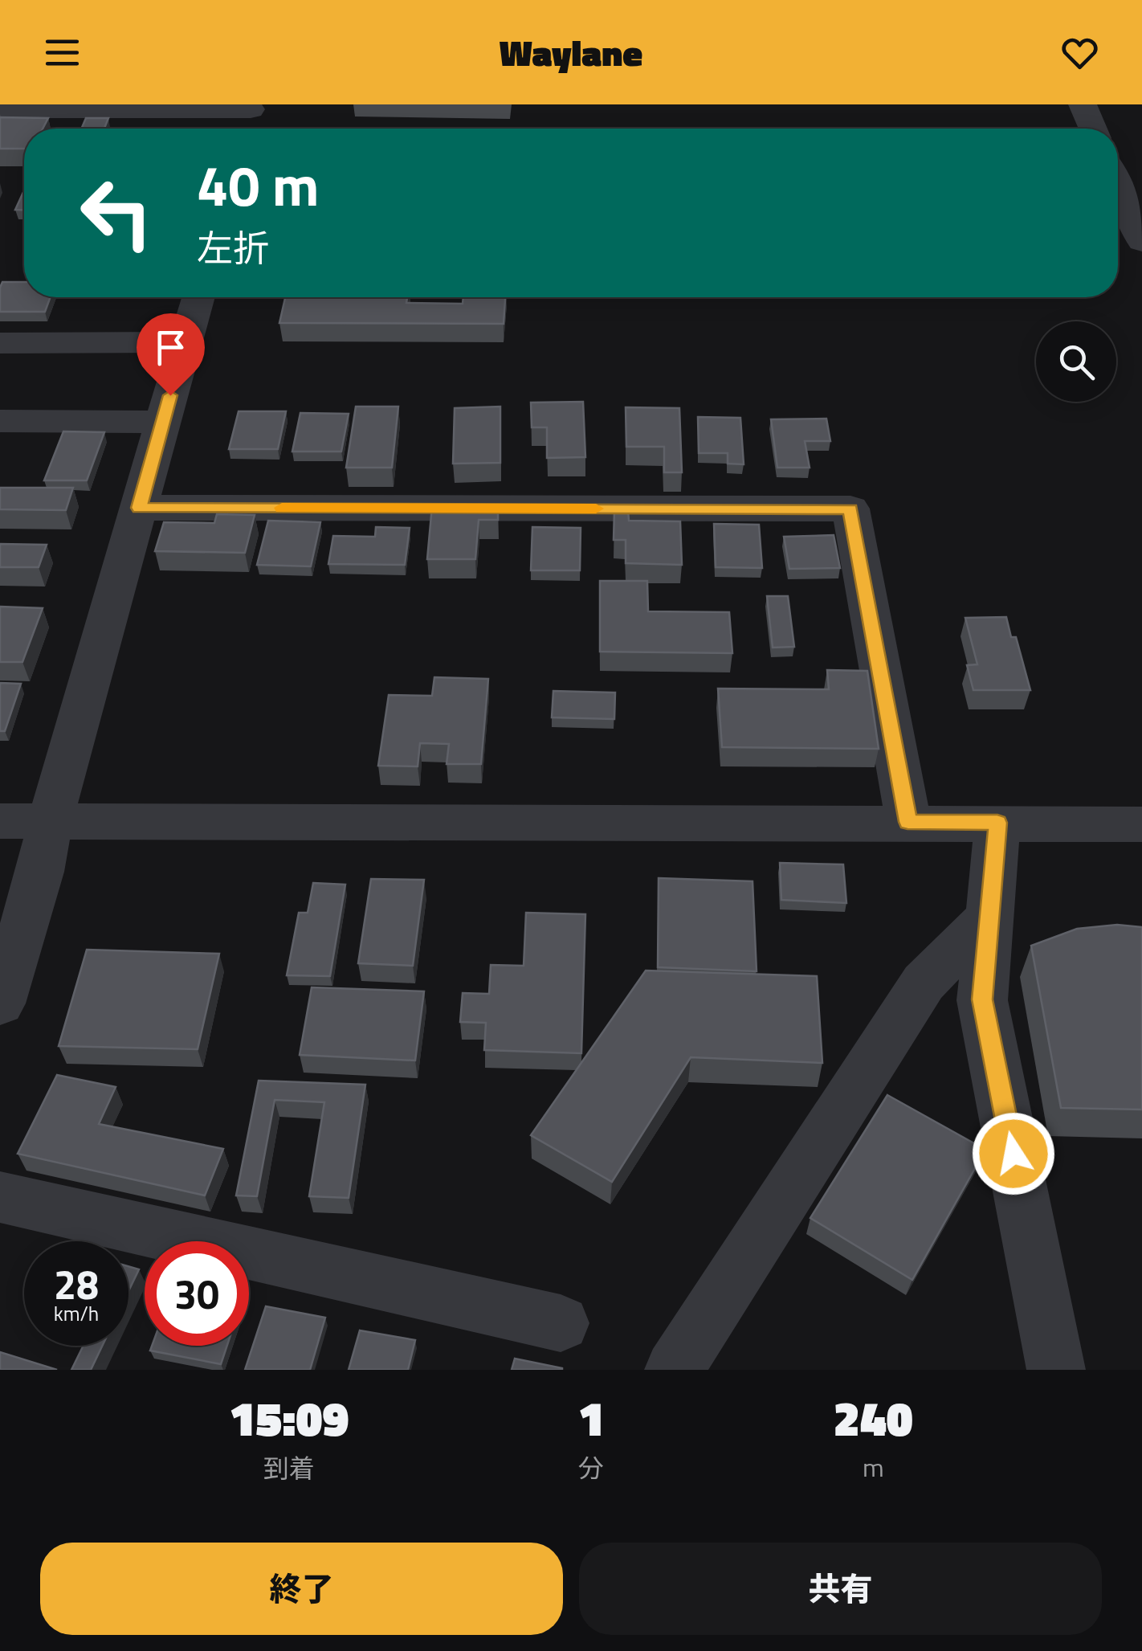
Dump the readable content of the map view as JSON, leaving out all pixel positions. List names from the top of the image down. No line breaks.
{"page":{"header":"Waylane","turn":["40 m","左折"],"speed":"28 km/h","limit":"30","eta":["15:09","到着","1","分","240","m"],"buttons":["終了","共有"]}}
